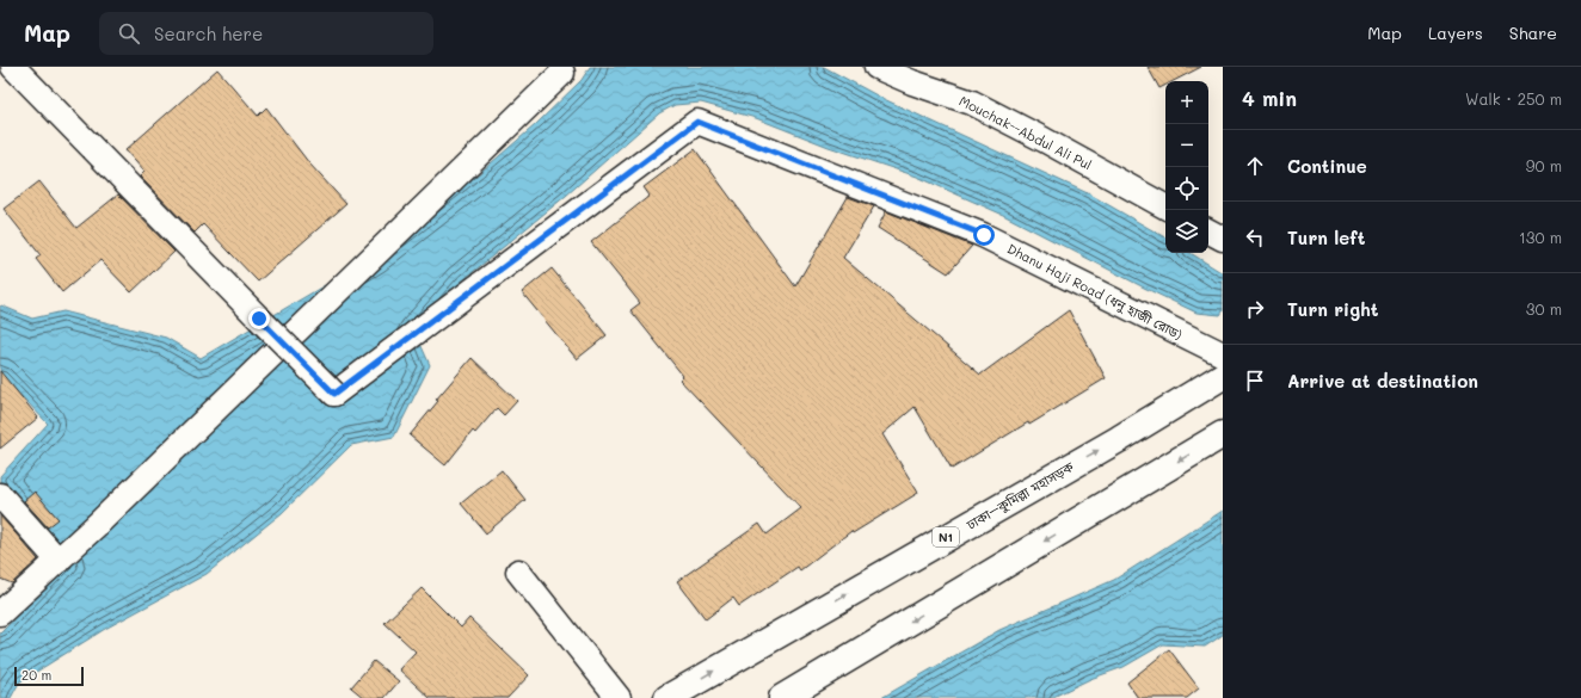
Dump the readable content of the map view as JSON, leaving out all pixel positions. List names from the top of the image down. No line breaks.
{"streets":{"highway":["ঢাকা–কুমিল্লা মহাসড়ক","N1"],"street":["Mouchak--Abdul Ali Pul","Dhanu Haji Road (ধনু হাজী রোড)"]},"scale_bar":"20 m","page":{"header":"Map","search":"Search here","nav":["Map","Layers","Share"],"heading":["4 min","Walk · 250 m"],"map_buttons":["+","−"],"list":[["Continue","90 m"],["Turn left","130 m"],["Turn right","30 m"],"Arrive at destination"],"scale":"20 m"}}
